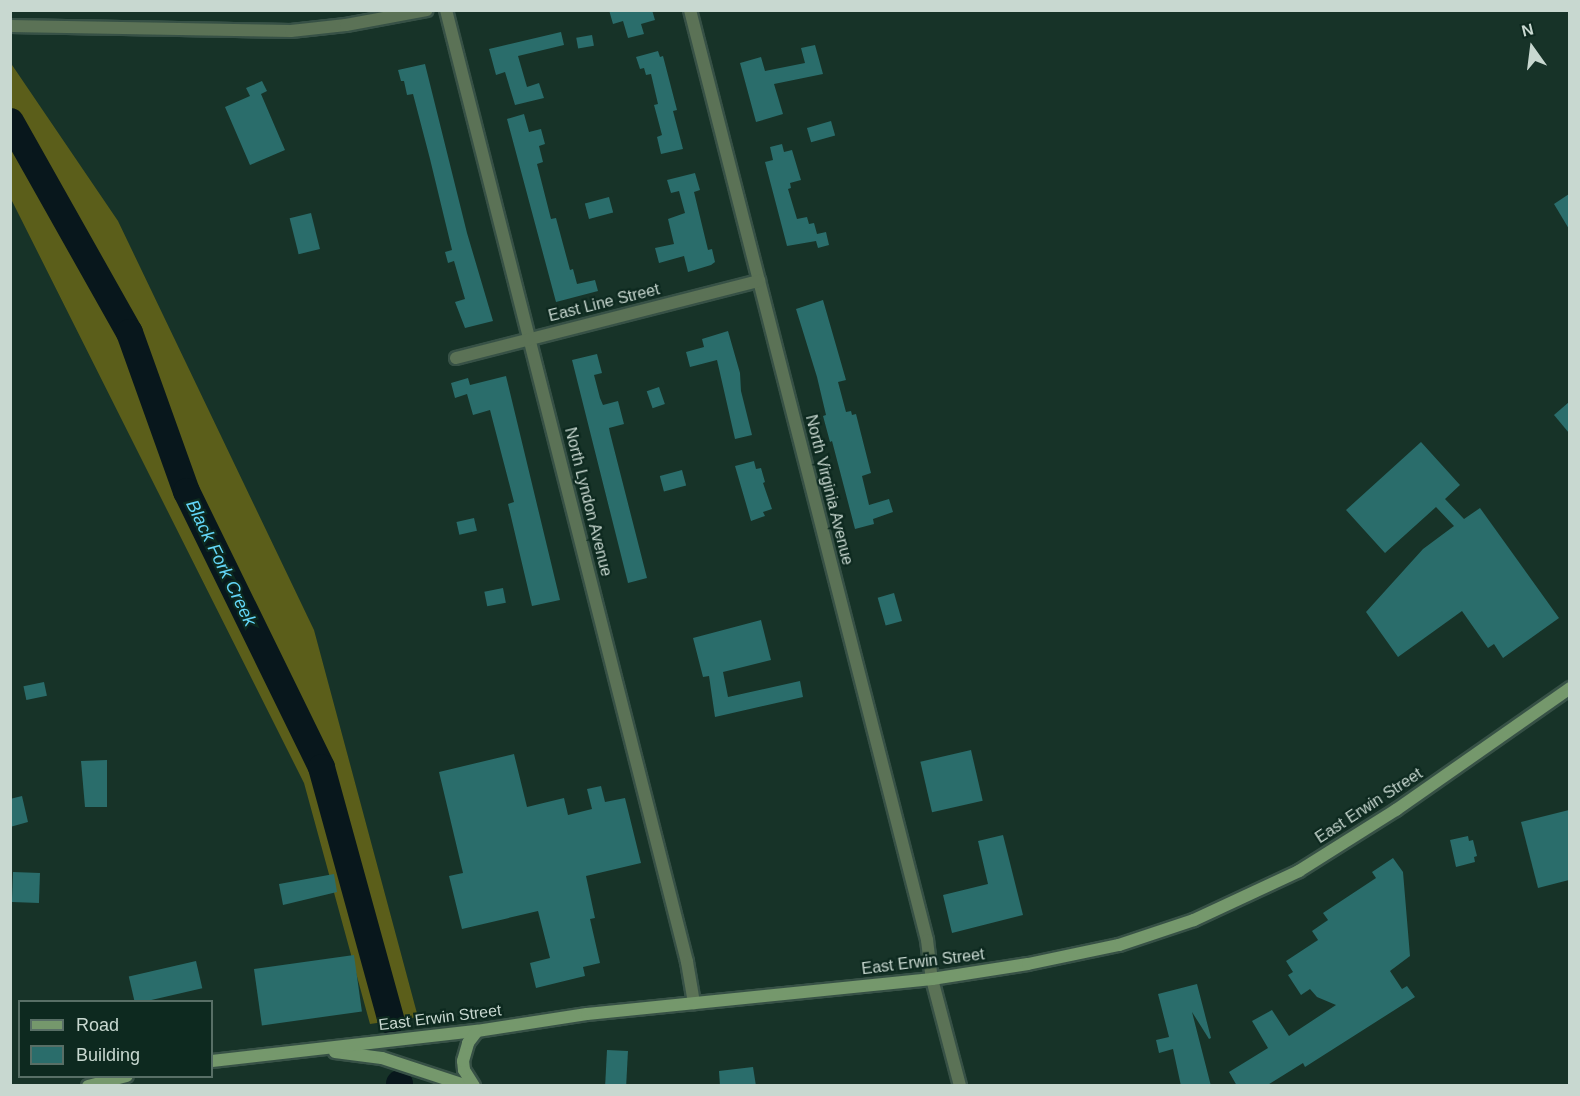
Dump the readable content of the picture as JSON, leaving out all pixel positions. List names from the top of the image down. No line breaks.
{"streets":{"main road":["East Erwin Street"],"street":["East Line Street","North Virginia Avenue","North Lyndon Avenue"]},"crossings":[["East Line Street","North Virginia Avenue"],["East Line Street","North Lyndon Avenue"],["North Virginia Avenue","East Erwin Street"],["North Lyndon Avenue","East Erwin Street"]],"water":["Black Fork Creek"],"legend":["Road","Building"],"north":"top"}
